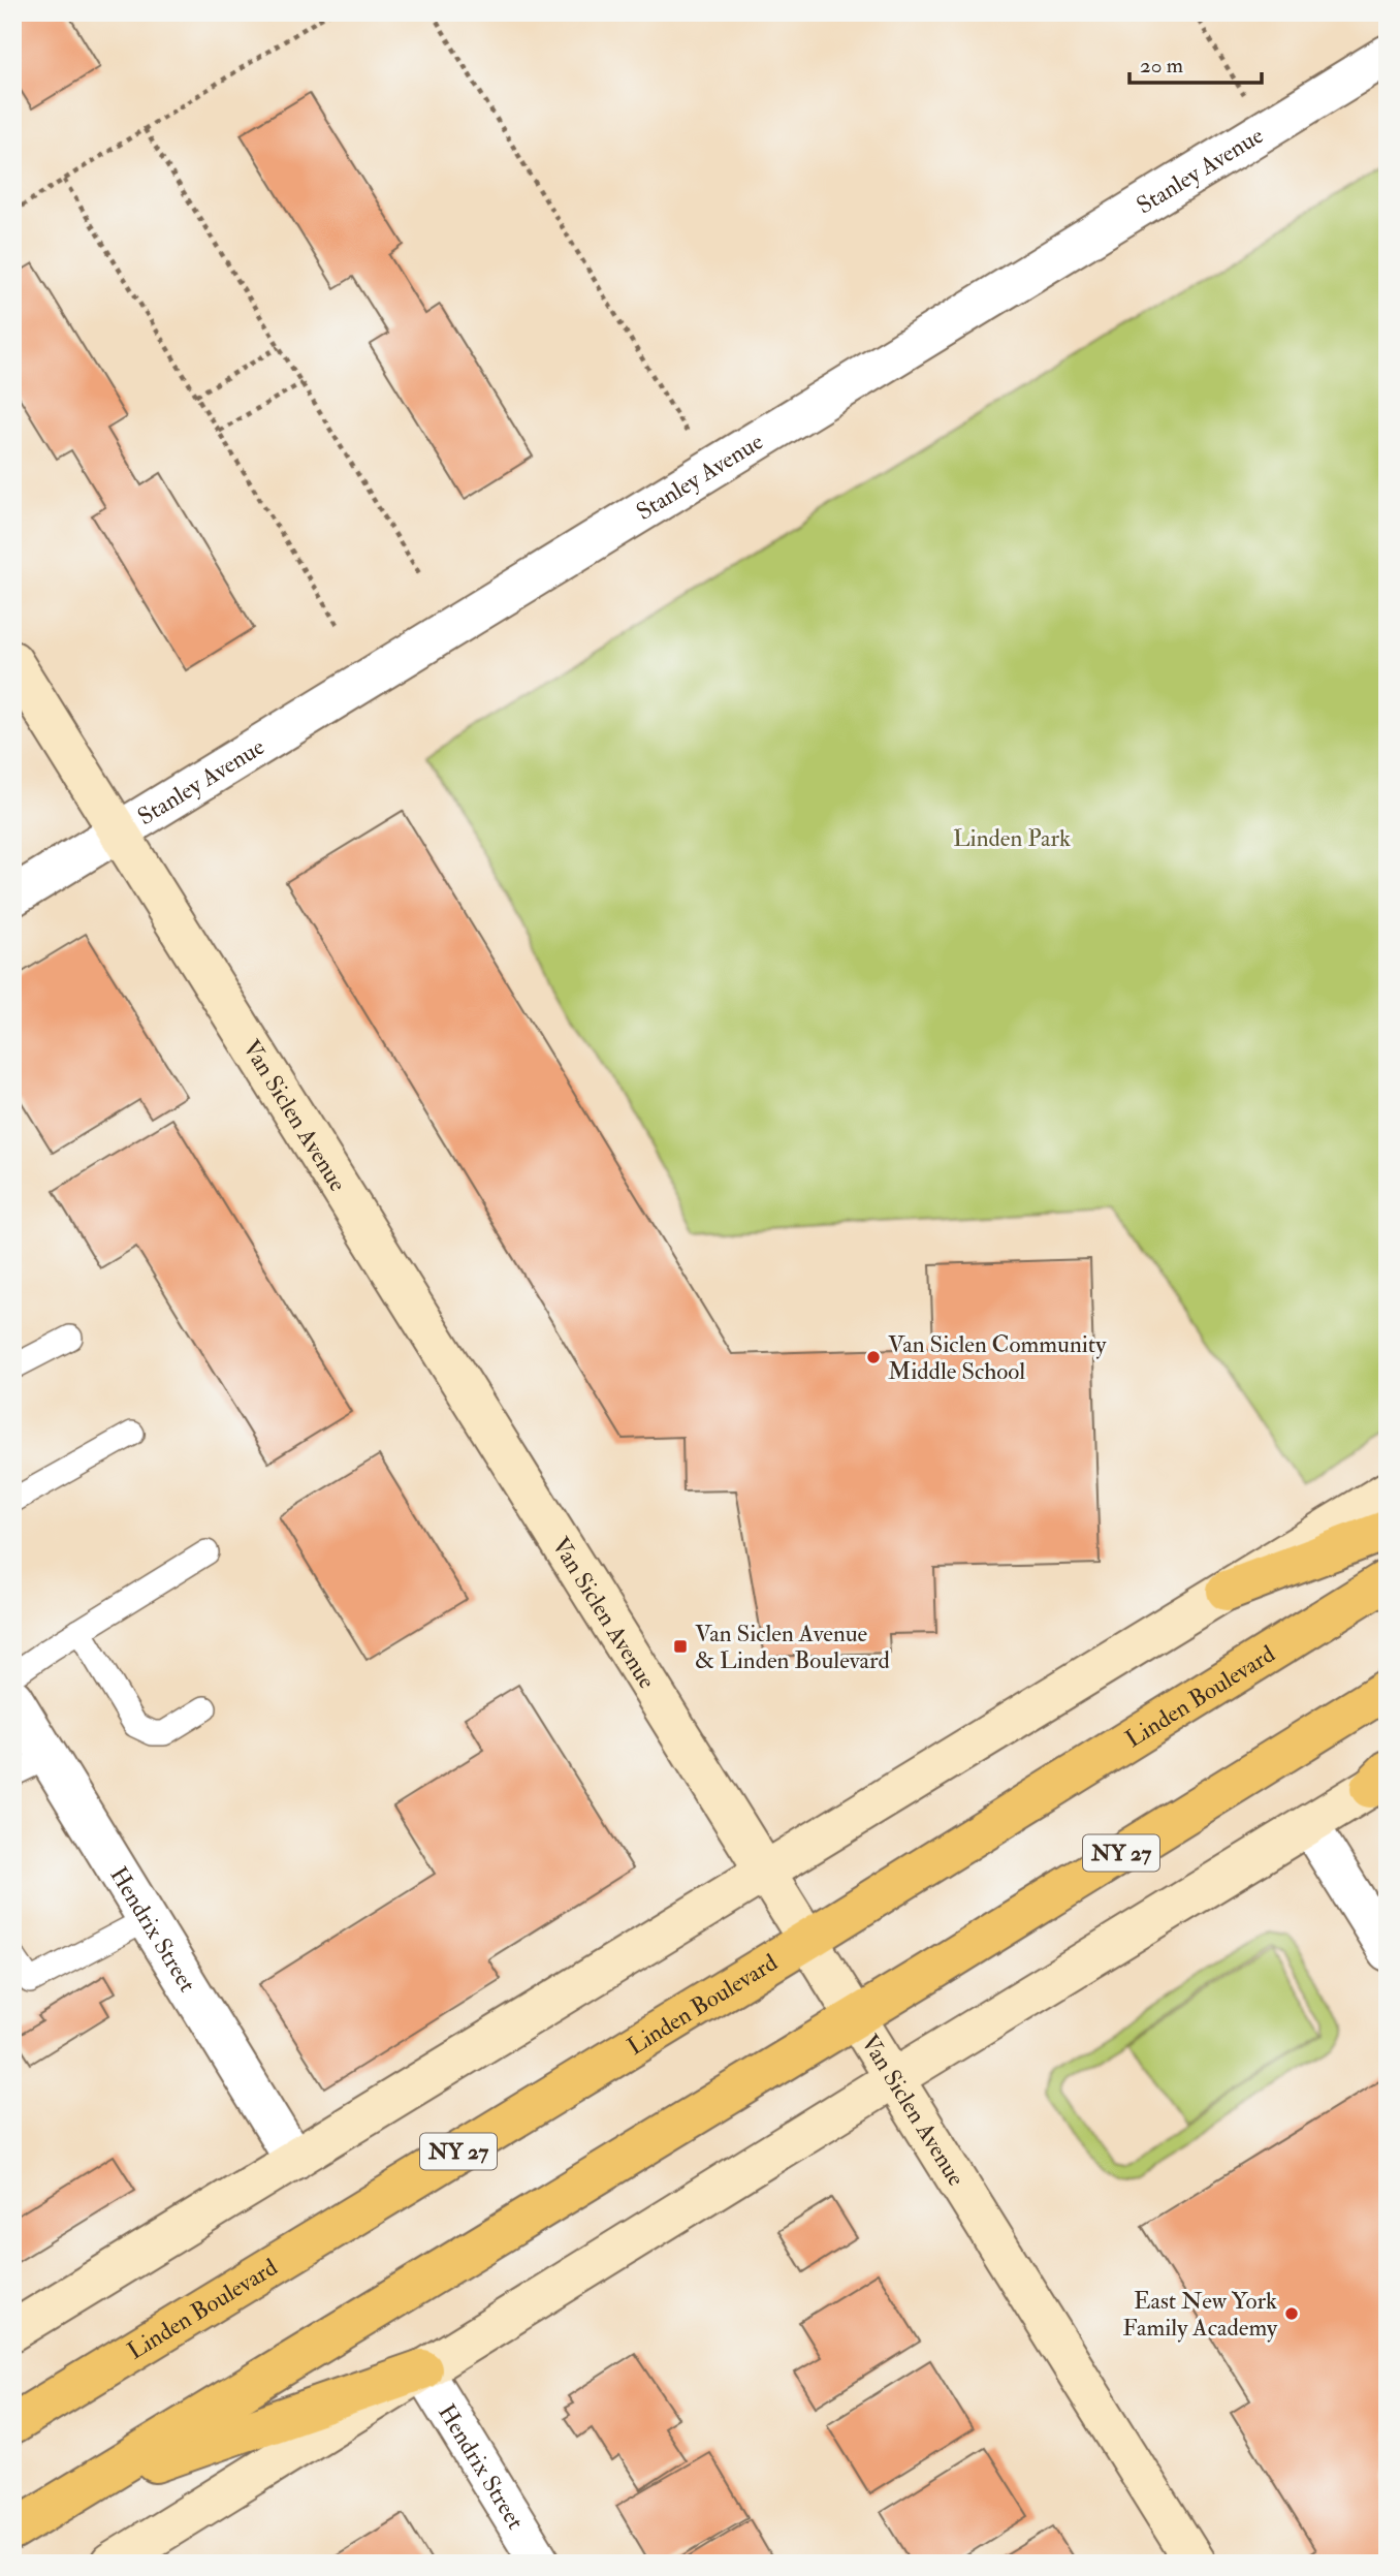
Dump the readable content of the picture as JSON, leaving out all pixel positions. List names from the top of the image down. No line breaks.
{"streets":{"highway":["Linden Boulevard","NY 27"],"street":["Stanley Avenue","Van Siclen Avenue","Hendrix Street"]},"crossings":[["Stanley Avenue","Van Siclen Avenue"],["Van Siclen Avenue","Linden Boulevard"],["Van Siclen Avenue","NY 27"]],"parks":["Linden Park"],"places":{"other":["Van Siclen Community Middle School","East New York Family Academy"],"transit":["Van Siclen Avenue & Linden Boulevard"]},"scale_bar":"20 m"}
